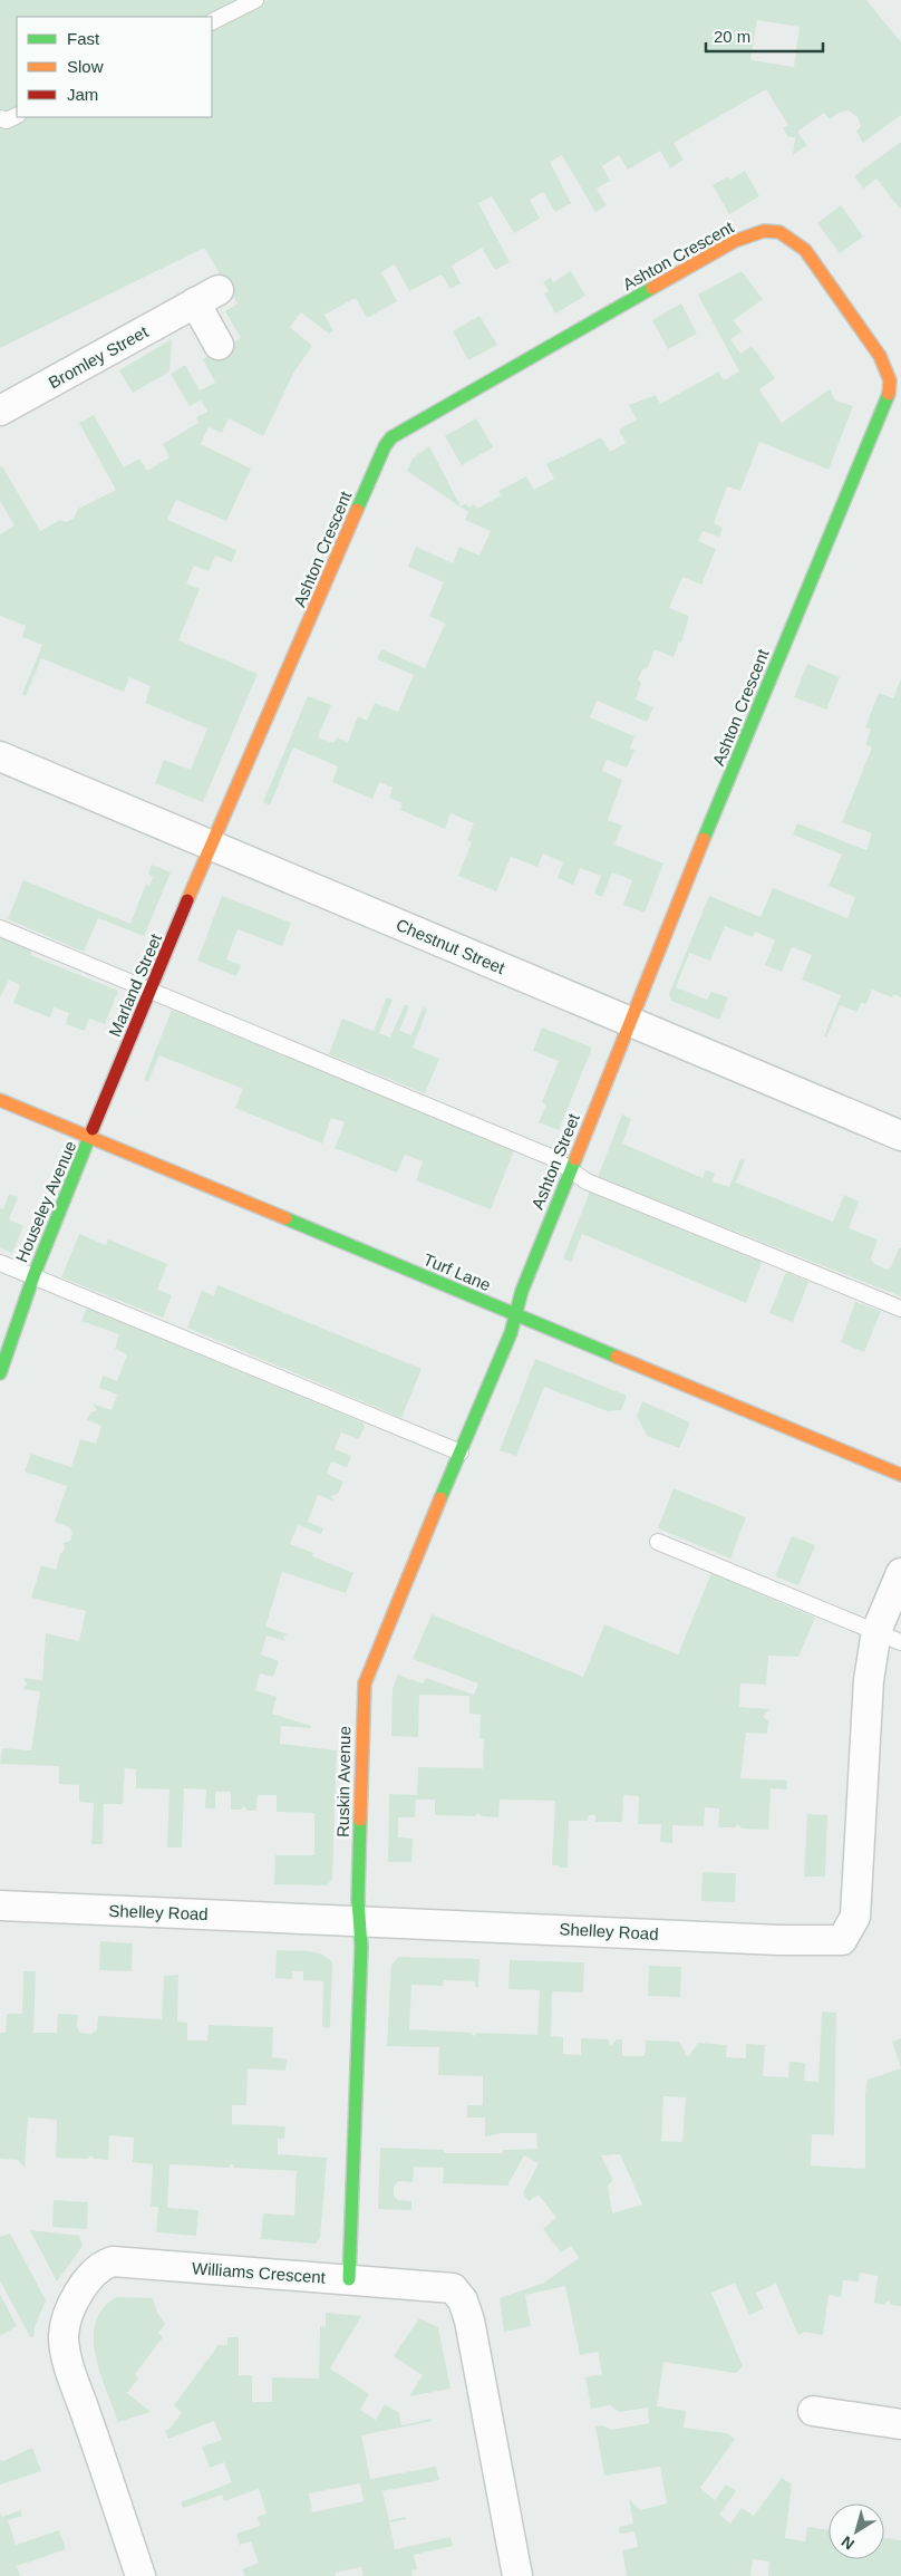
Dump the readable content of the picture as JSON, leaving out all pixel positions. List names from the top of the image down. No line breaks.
{"streets":{"street":["Ashton Crescent","Bromley Street","Chestnut Street","Marland Street","Ashton Street","Houseley Avenue","Turf Lane","Ruskin Avenue","Shelley Road","Williams Crescent"]},"crossings":[["Ashton Crescent","Chestnut Street"],["Ashton Crescent","Marland Street"],["Ashton Crescent","Ashton Street"],["Chestnut Street","Marland Street"],["Chestnut Street","Ashton Street"],["Marland Street","Houseley Avenue"],["Marland Street","Turf Lane"],["Ashton Street","Turf Lane"],["Ashton Street","Ruskin Avenue"],["Houseley Avenue","Turf Lane"],["Turf Lane","Ruskin Avenue"],["Ruskin Avenue","Shelley Road"],["Ruskin Avenue","Williams Crescent"]],"legend":["Fast","Slow","Jam"],"scale_bar":"20 m","north":"bottom left"}
